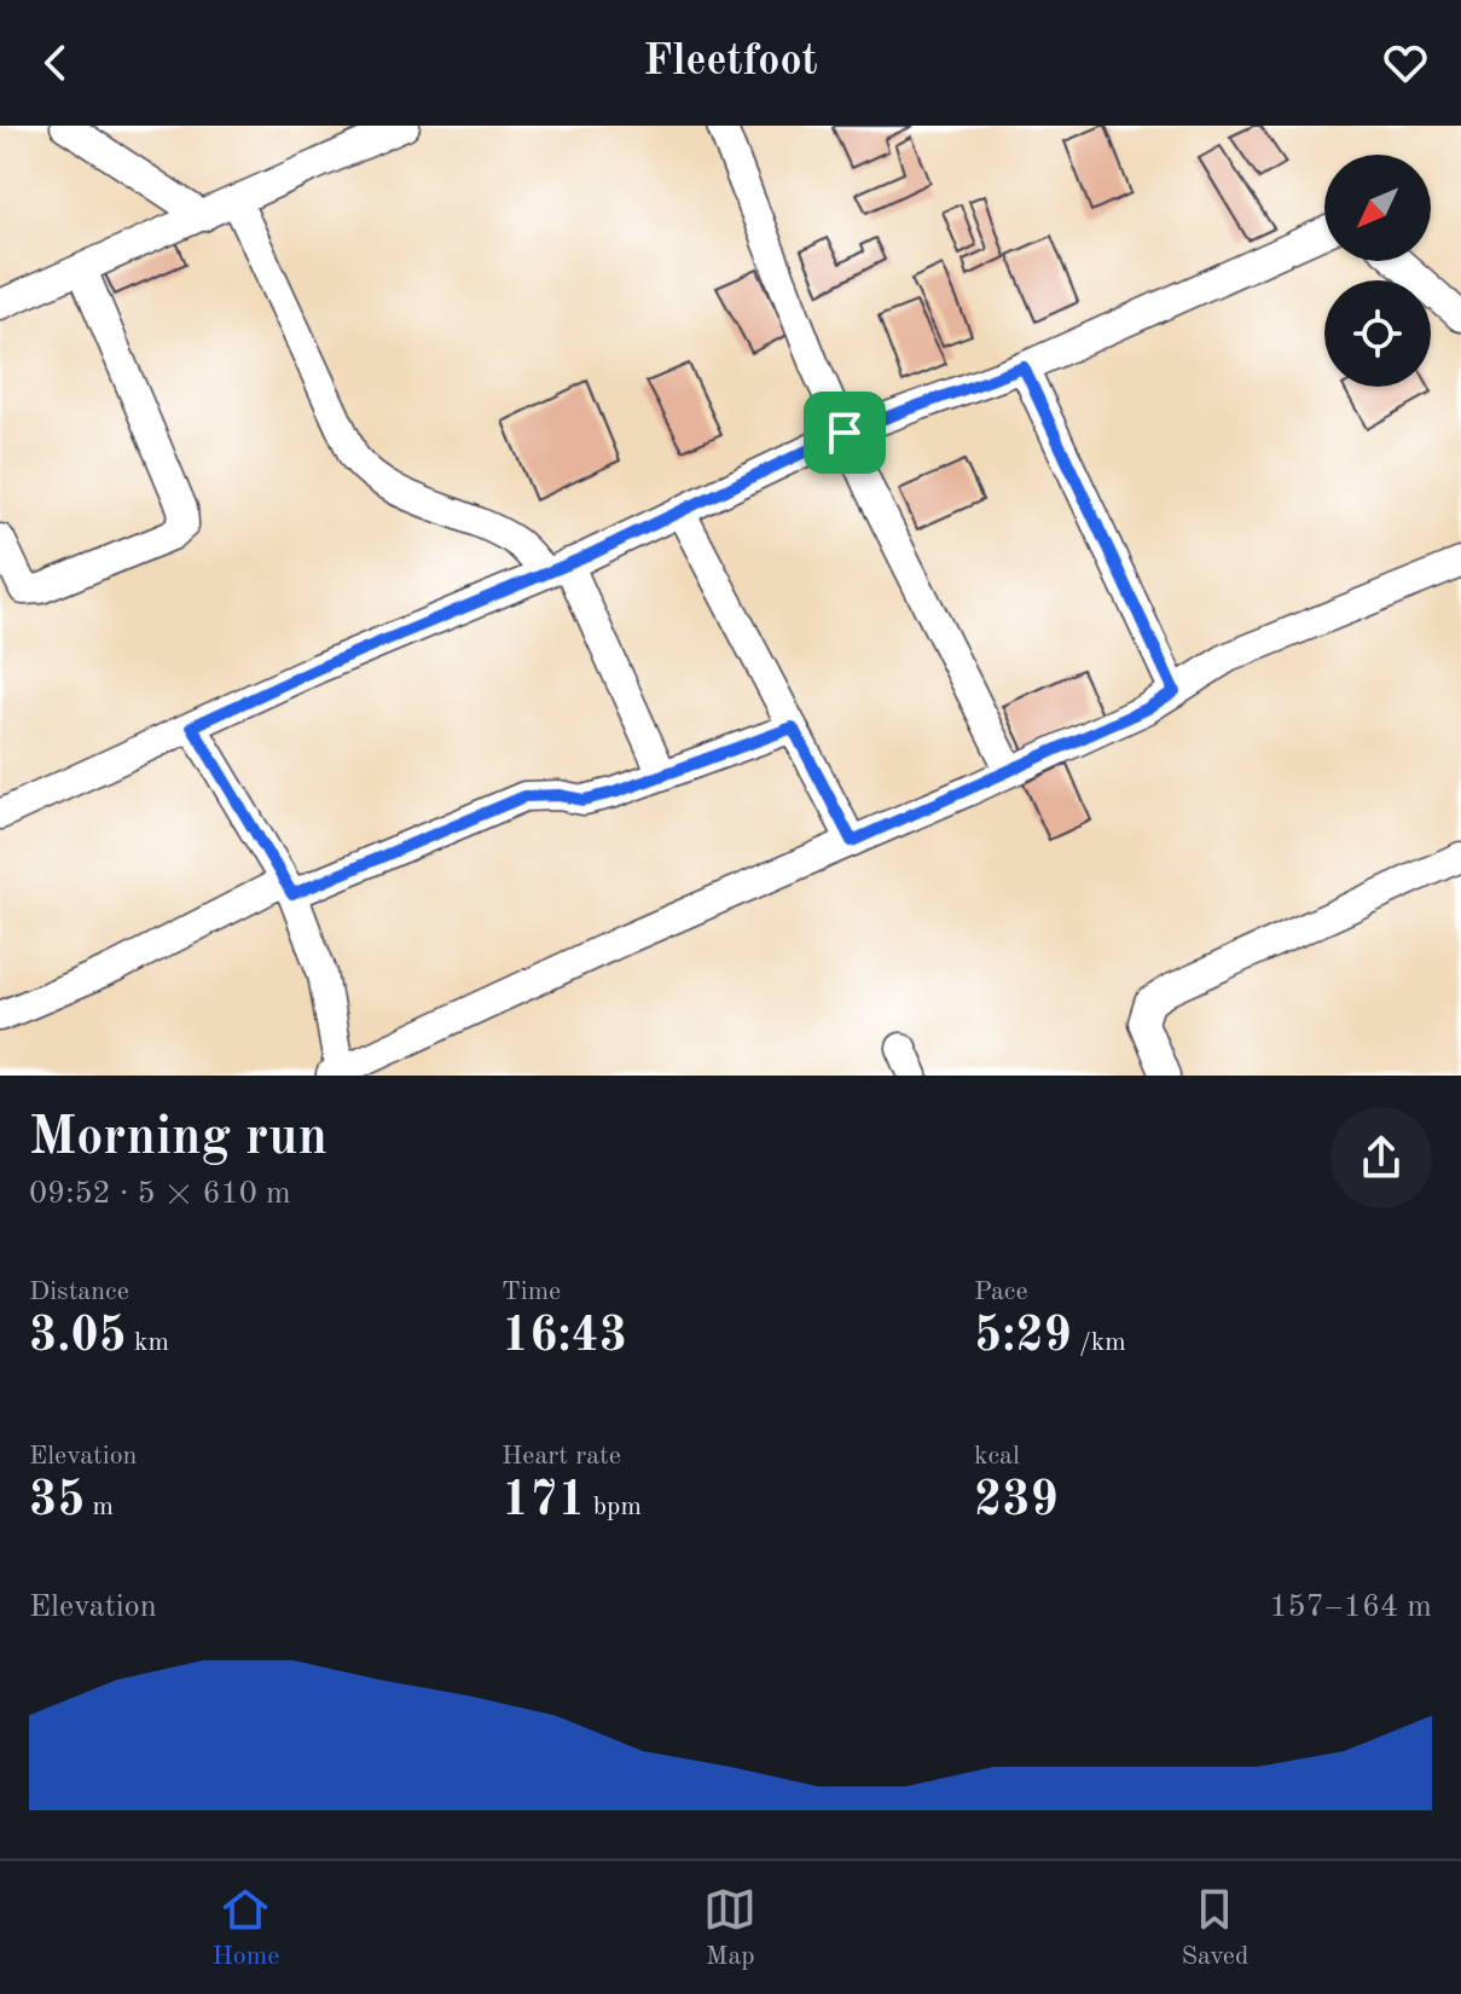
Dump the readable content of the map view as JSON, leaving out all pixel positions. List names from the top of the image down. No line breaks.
{"north":"bottom left","page":{"header":"Fleetfoot","heading":["Morning run","09:52 · 5 × 610 m"],"stats":[["Distance","3.05 km"],["Time","16:43"],["Pace","5:29 /km"],["Elevation","35 m"],["Heart rate","171 bpm"],["kcal","239"]],"chart":["Elevation","157–164 m"],"tabs":["Home","Map","Saved"]}}
